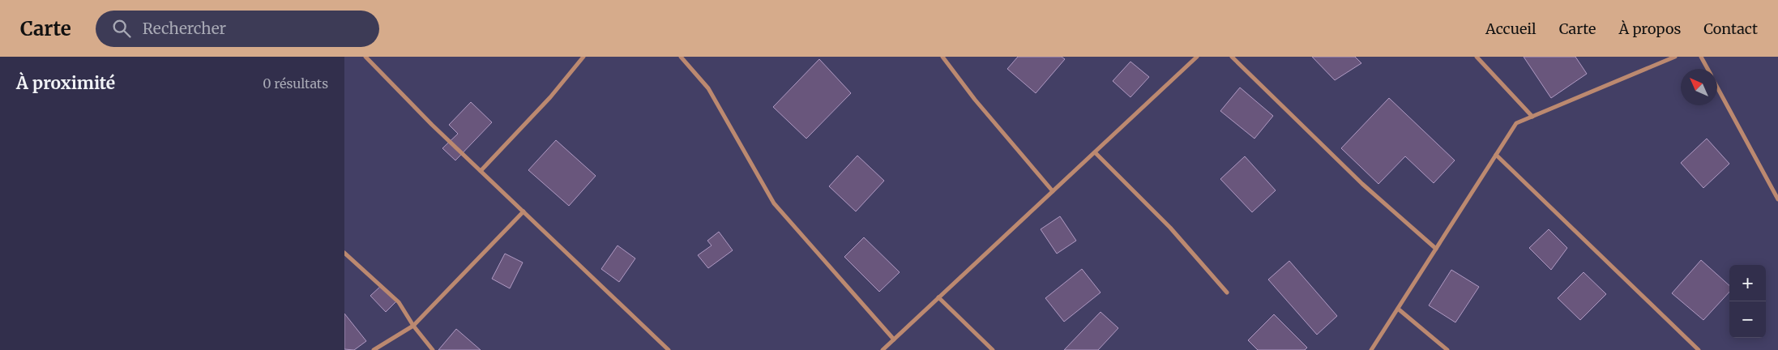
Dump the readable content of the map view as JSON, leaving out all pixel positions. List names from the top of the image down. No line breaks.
{"north":"top left","page":{"header":"Carte","search":"Rechercher","nav":["Accueil","Carte","À propos","Contact"],"heading":["À proximité","0 résultats"],"map_buttons":["+","−"]}}
